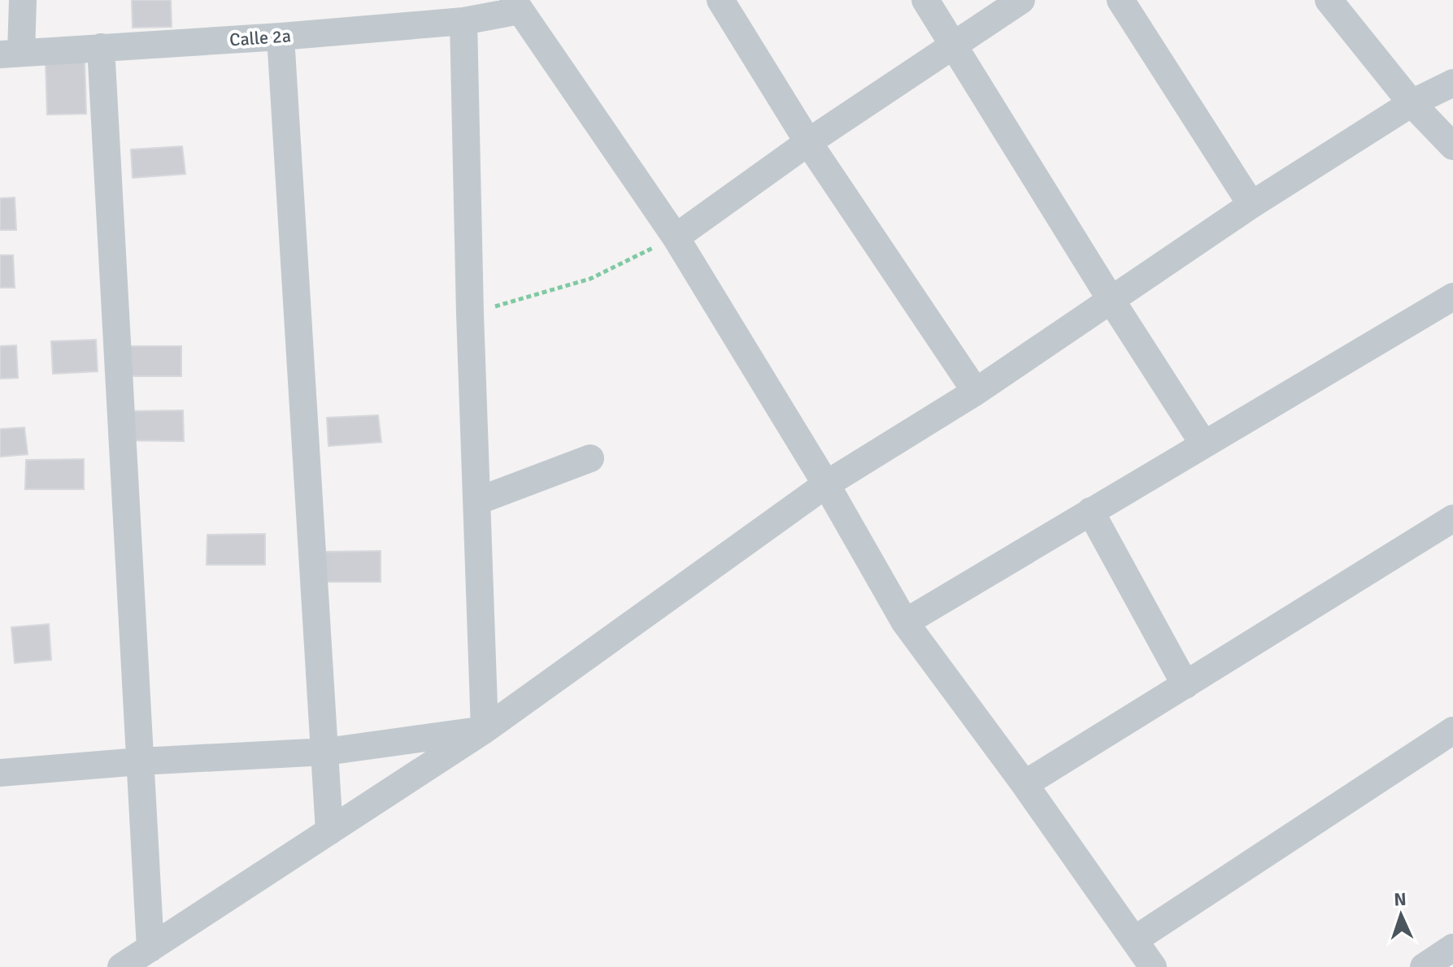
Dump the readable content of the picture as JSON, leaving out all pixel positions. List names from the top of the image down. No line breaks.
{"streets":{"street":["Calle 2a"]},"north":"top"}
